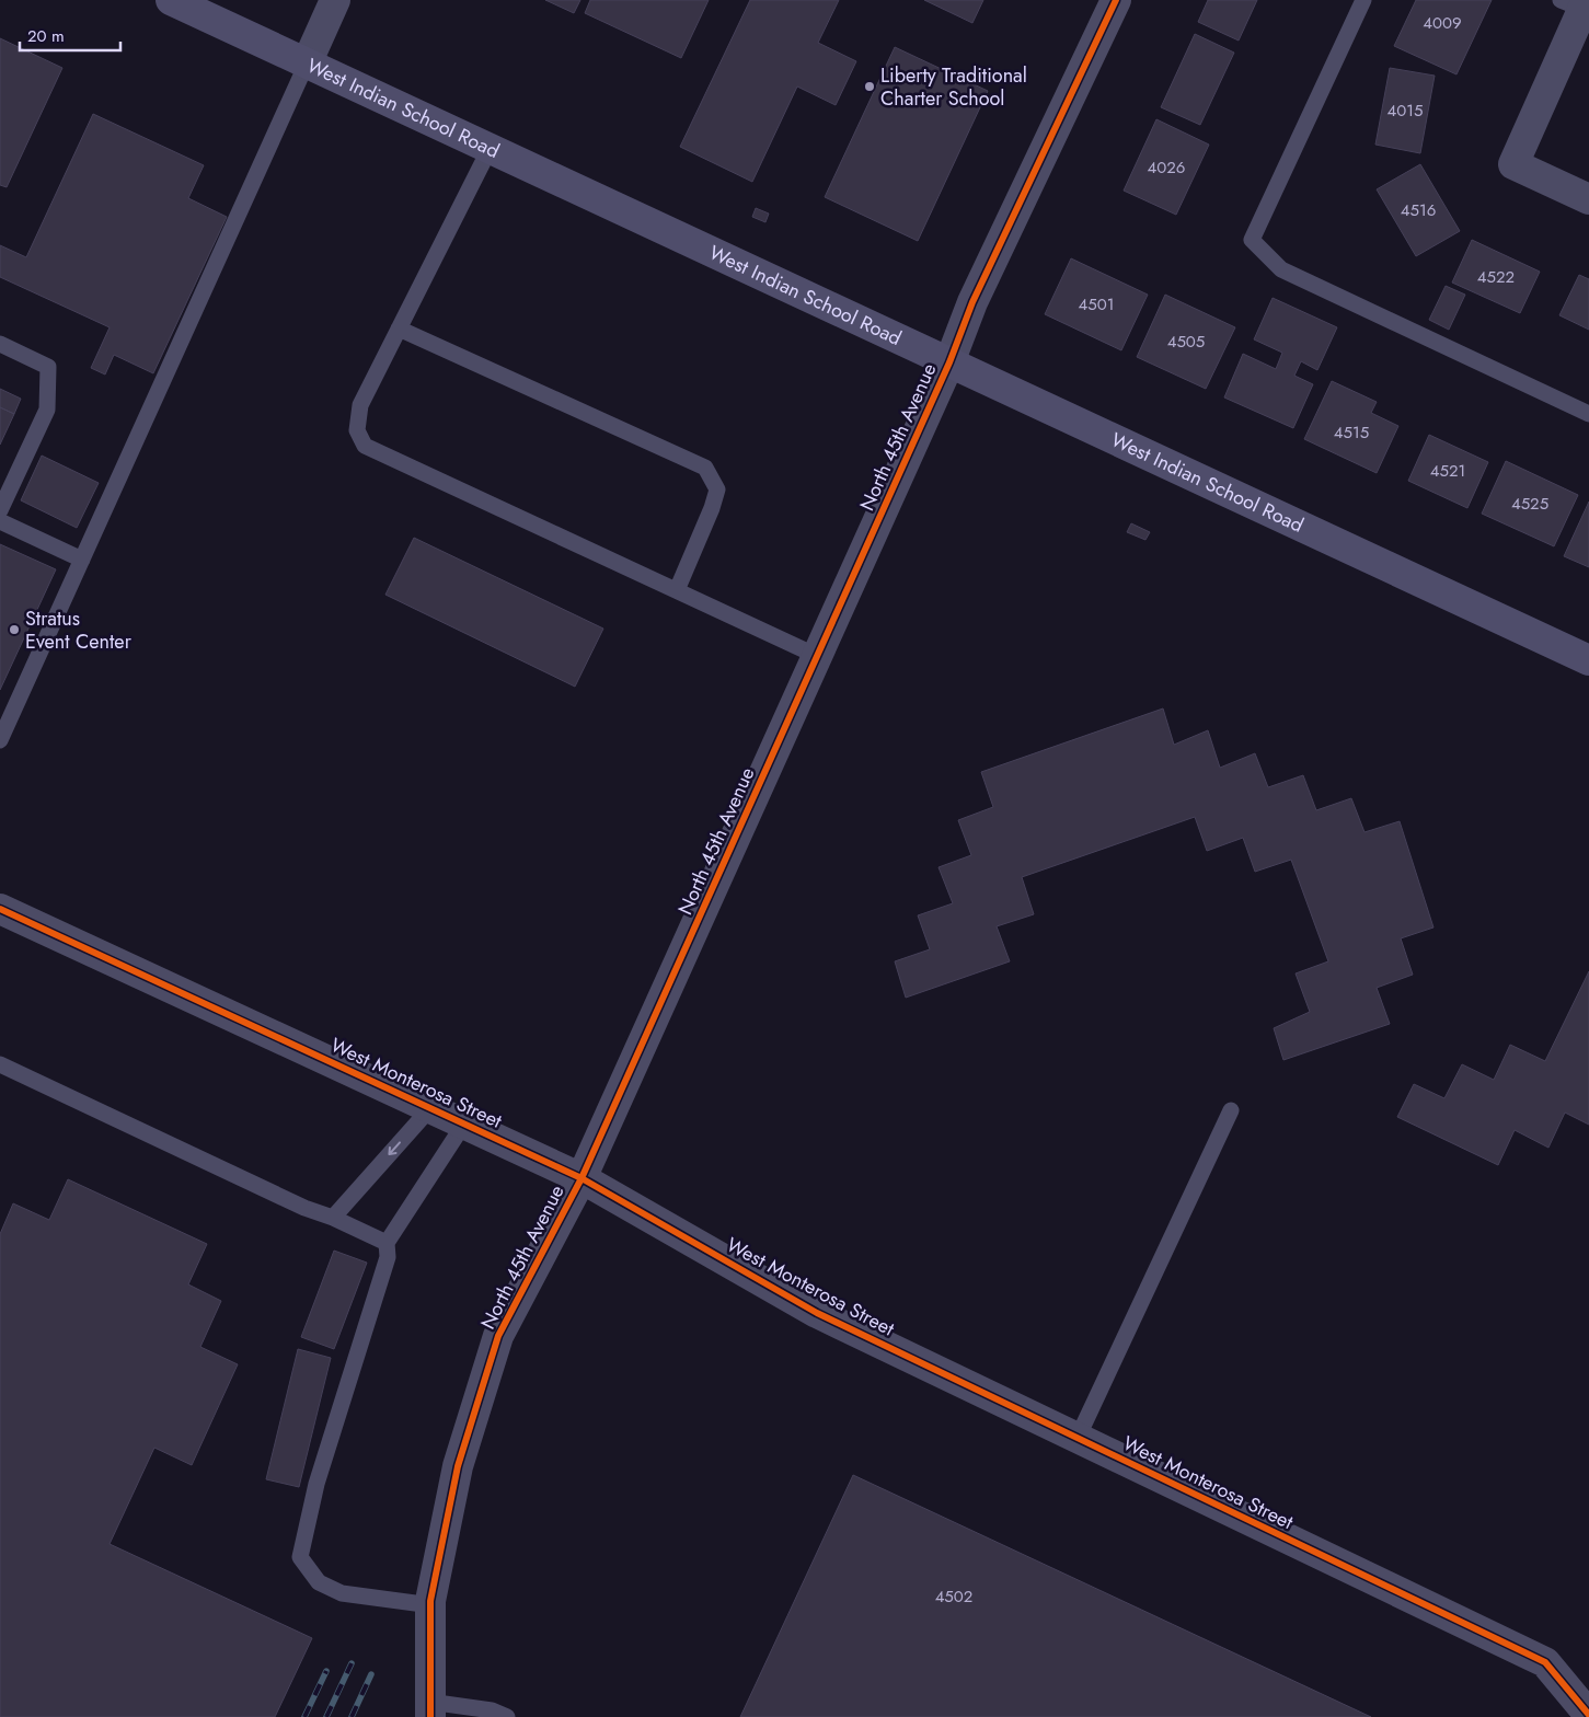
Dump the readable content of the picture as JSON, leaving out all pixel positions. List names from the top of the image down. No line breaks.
{"streets":{"main road":["West Indian School Road"],"street":["North 45th Avenue","West Monterosa Street"]},"crossings":[["West Indian School Road","North 45th Avenue"],["North 45th Avenue","West Monterosa Street"]],"places":["Liberty Traditional Charter School","Stratus Event Center"],"house_numbers":["4009","4015","4026","4516","4522","4501","4505","4515","4521","4525","4502"],"scale_bar":"20 m"}
